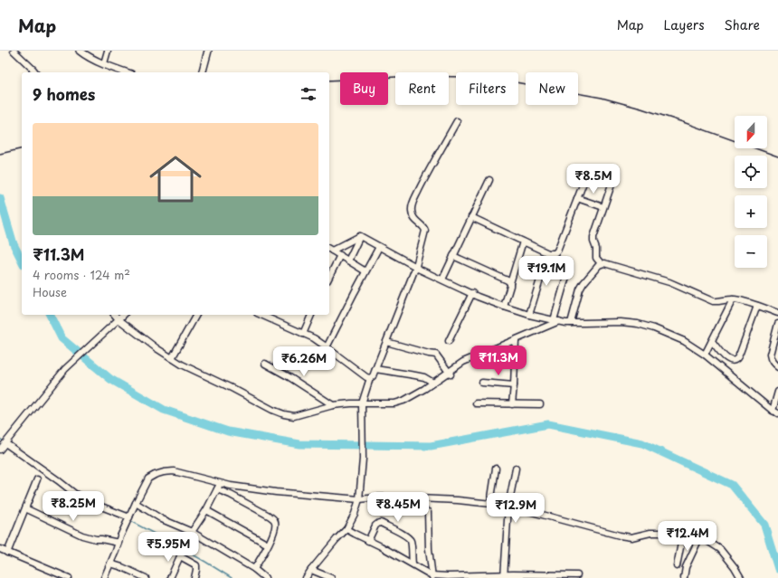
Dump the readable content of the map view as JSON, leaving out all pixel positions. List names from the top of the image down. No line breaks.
{"north":"bottom","page":{"header":"Map","nav":["Map","Layers","Share"],"chip":["Buy","Rent","Filters","New"],"heading":"9 homes","map_buttons":["+","−"],"list":[{"name":"₹11.3M","note":"4 rooms · 124 m² · House"}],"price":["₹8.5M","₹19.1M","₹11.3M","₹6.26M","₹8.25M","₹8.45M","₹12.9M","₹12.4M","₹5.95M"]}}
